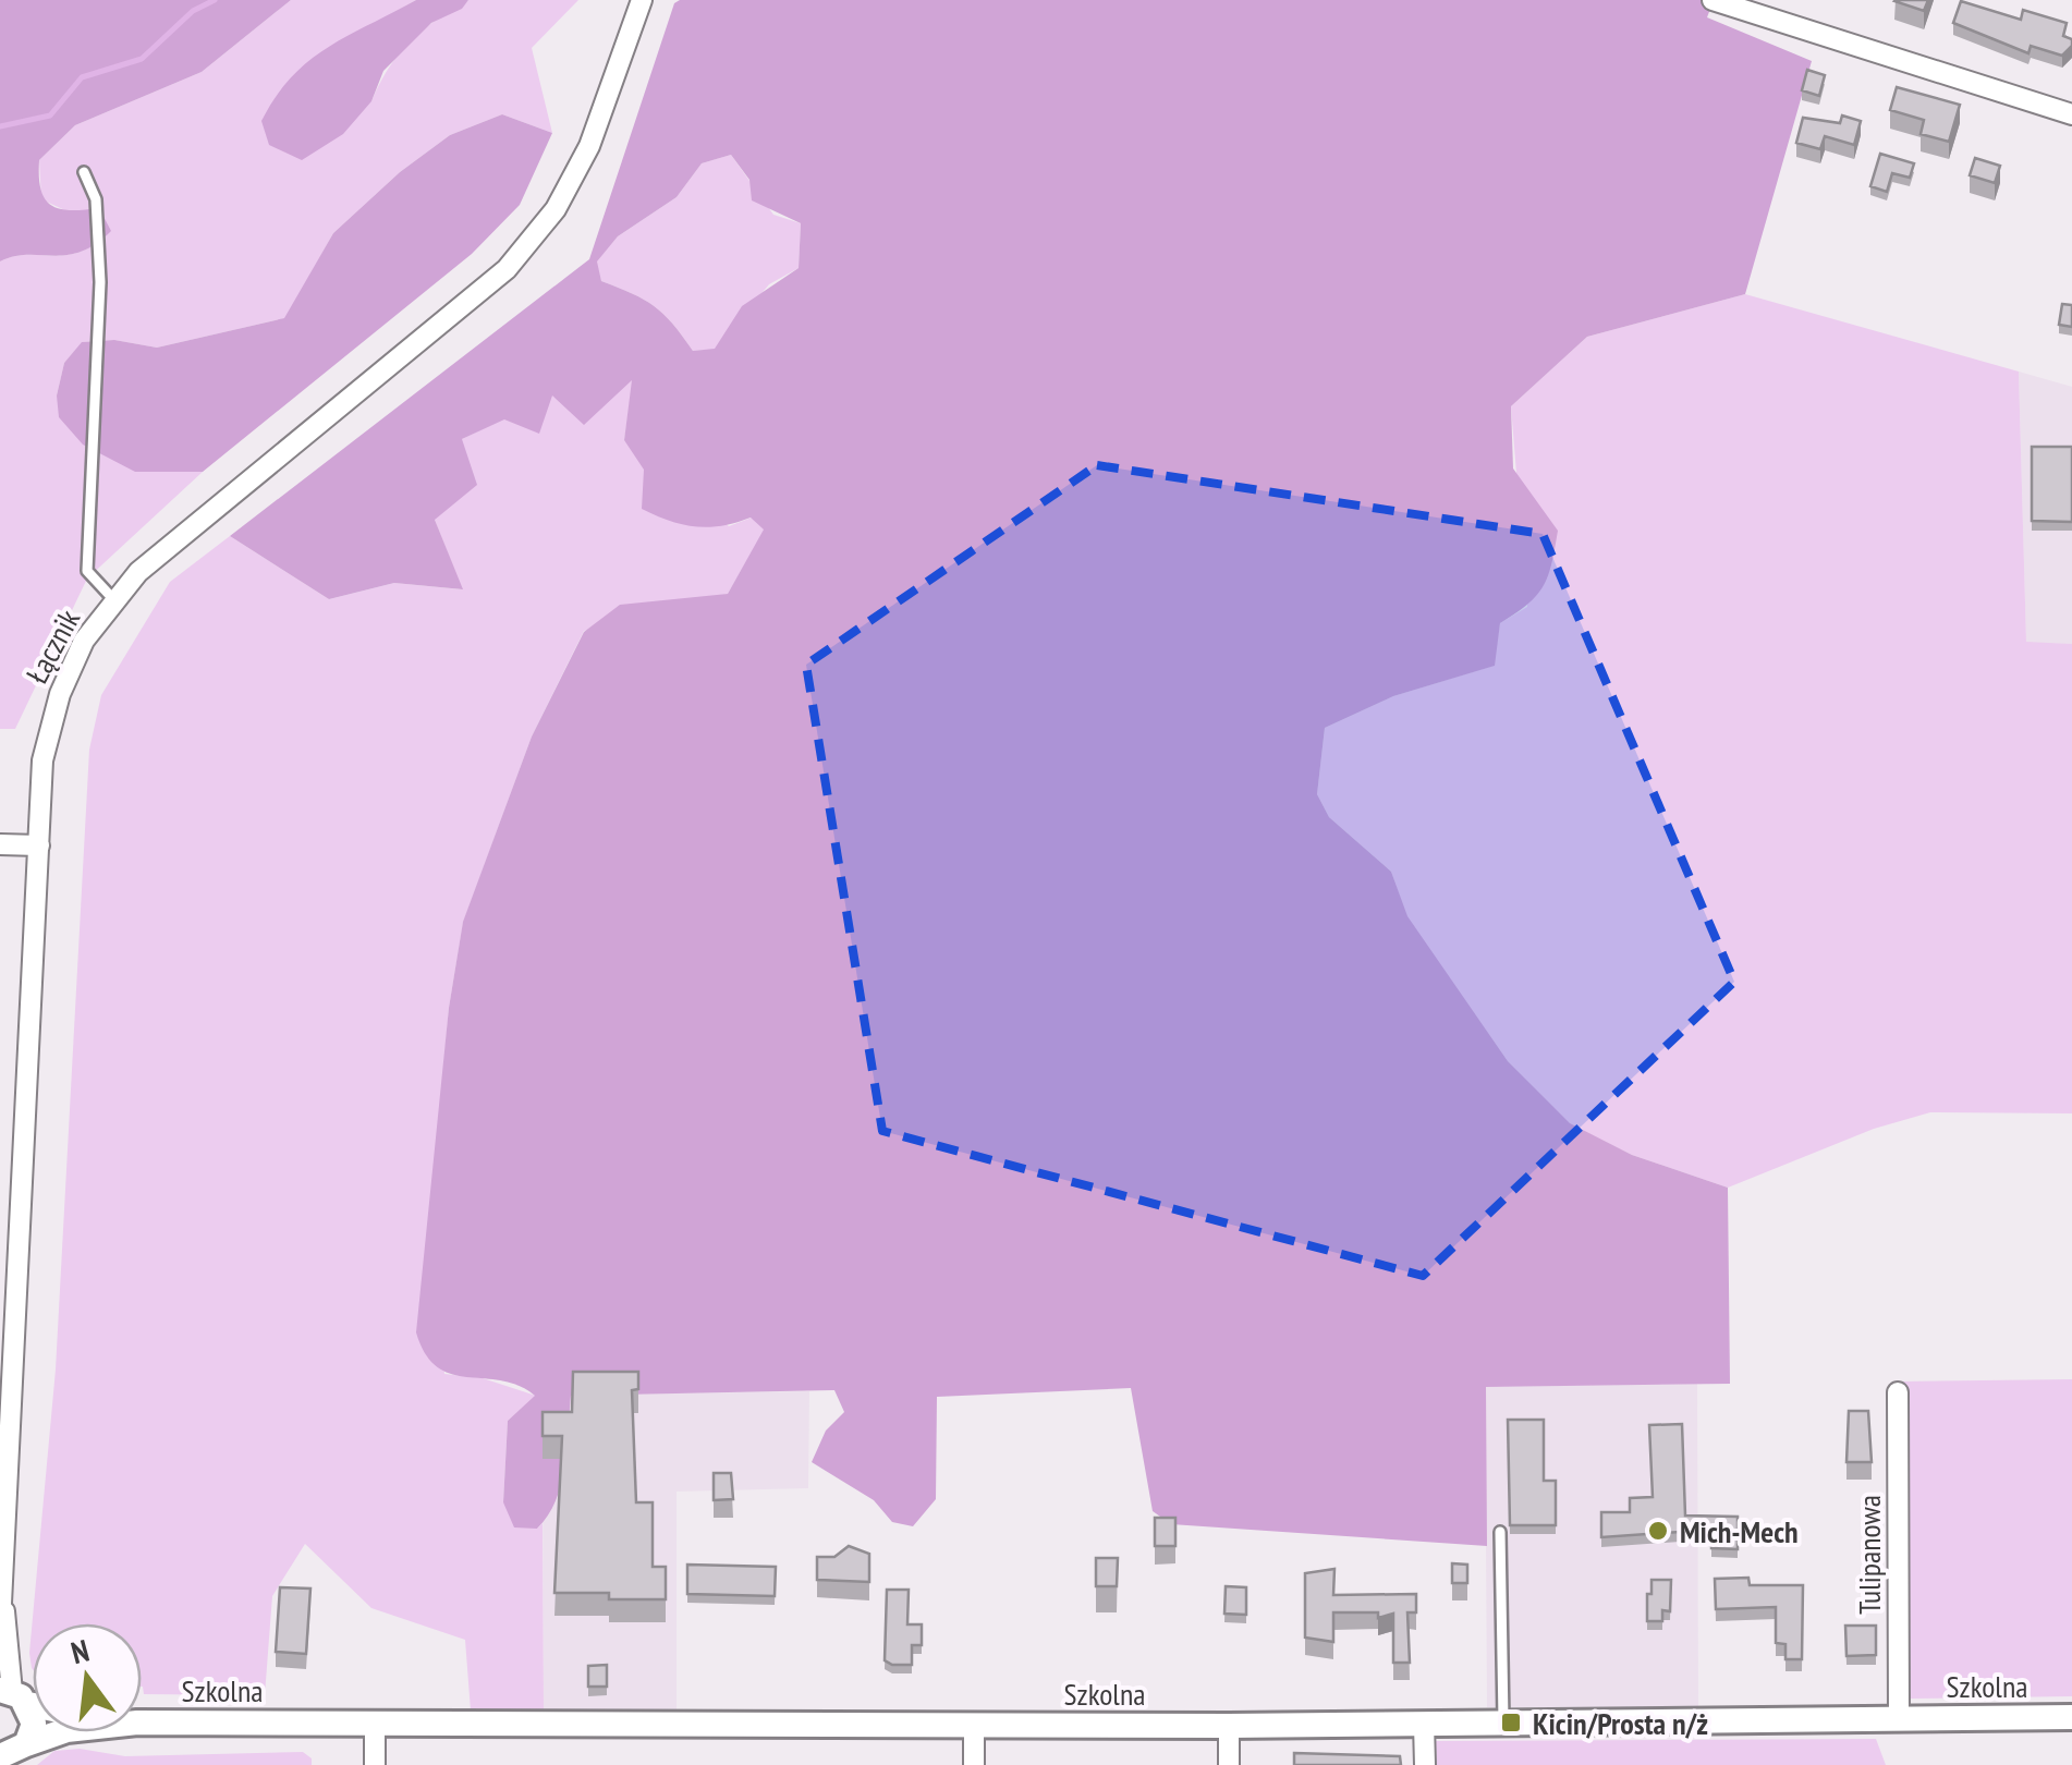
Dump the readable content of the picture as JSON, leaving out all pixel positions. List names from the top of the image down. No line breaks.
{"streets":{"street":["Łącznik","Tulipanowa","Szkolna"]},"crossings":[["Tulipanowa","Szkolna"]],"places":{"other":["Mich-Mech"],"transit":["Kicin/Prosta n/ż"]},"north":"top"}
